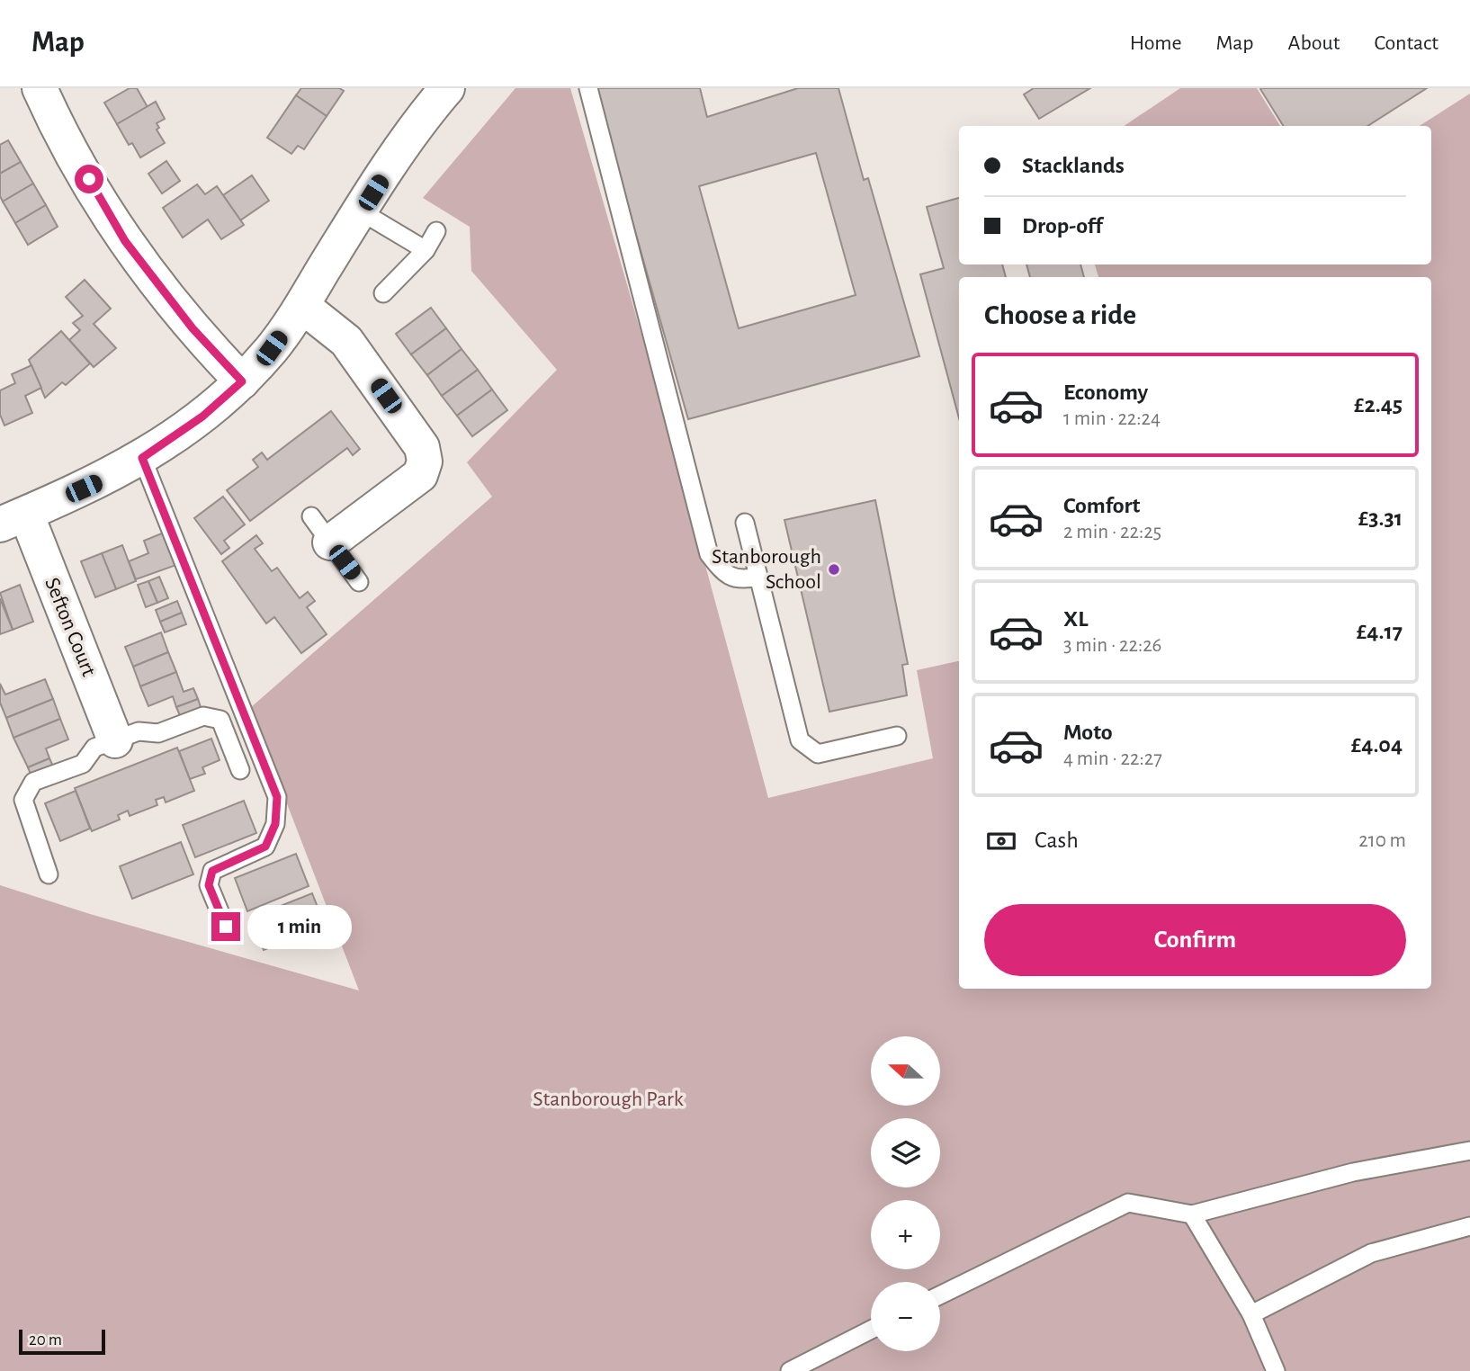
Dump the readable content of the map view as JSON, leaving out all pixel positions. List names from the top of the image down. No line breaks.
{"streets":{"street":["Sefton Court"]},"parks":["Stanborough Park"],"places":["Stanborough School"],"scale_bar":"20 m","north":"left","page":{"header":"Map","nav":["Home","Map","About","Contact"],"banner":["Stacklands","Drop-off"],"heading":"Choose a ride","list":[{"name":"Economy","note":"1 min · 22:24","value":"£2.45"},{"name":"Comfort","note":"2 min · 22:25","value":"£3.31"},{"name":"XL","note":"3 min · 22:26","value":"£4.17"},{"name":"Moto","note":"4 min · 22:27","value":"£4.04"}],"pay":["Cash","210 m"],"buttons":"Confirm","bubble":"1 min","map_buttons":["+","−"],"scale":"20 m"}}
